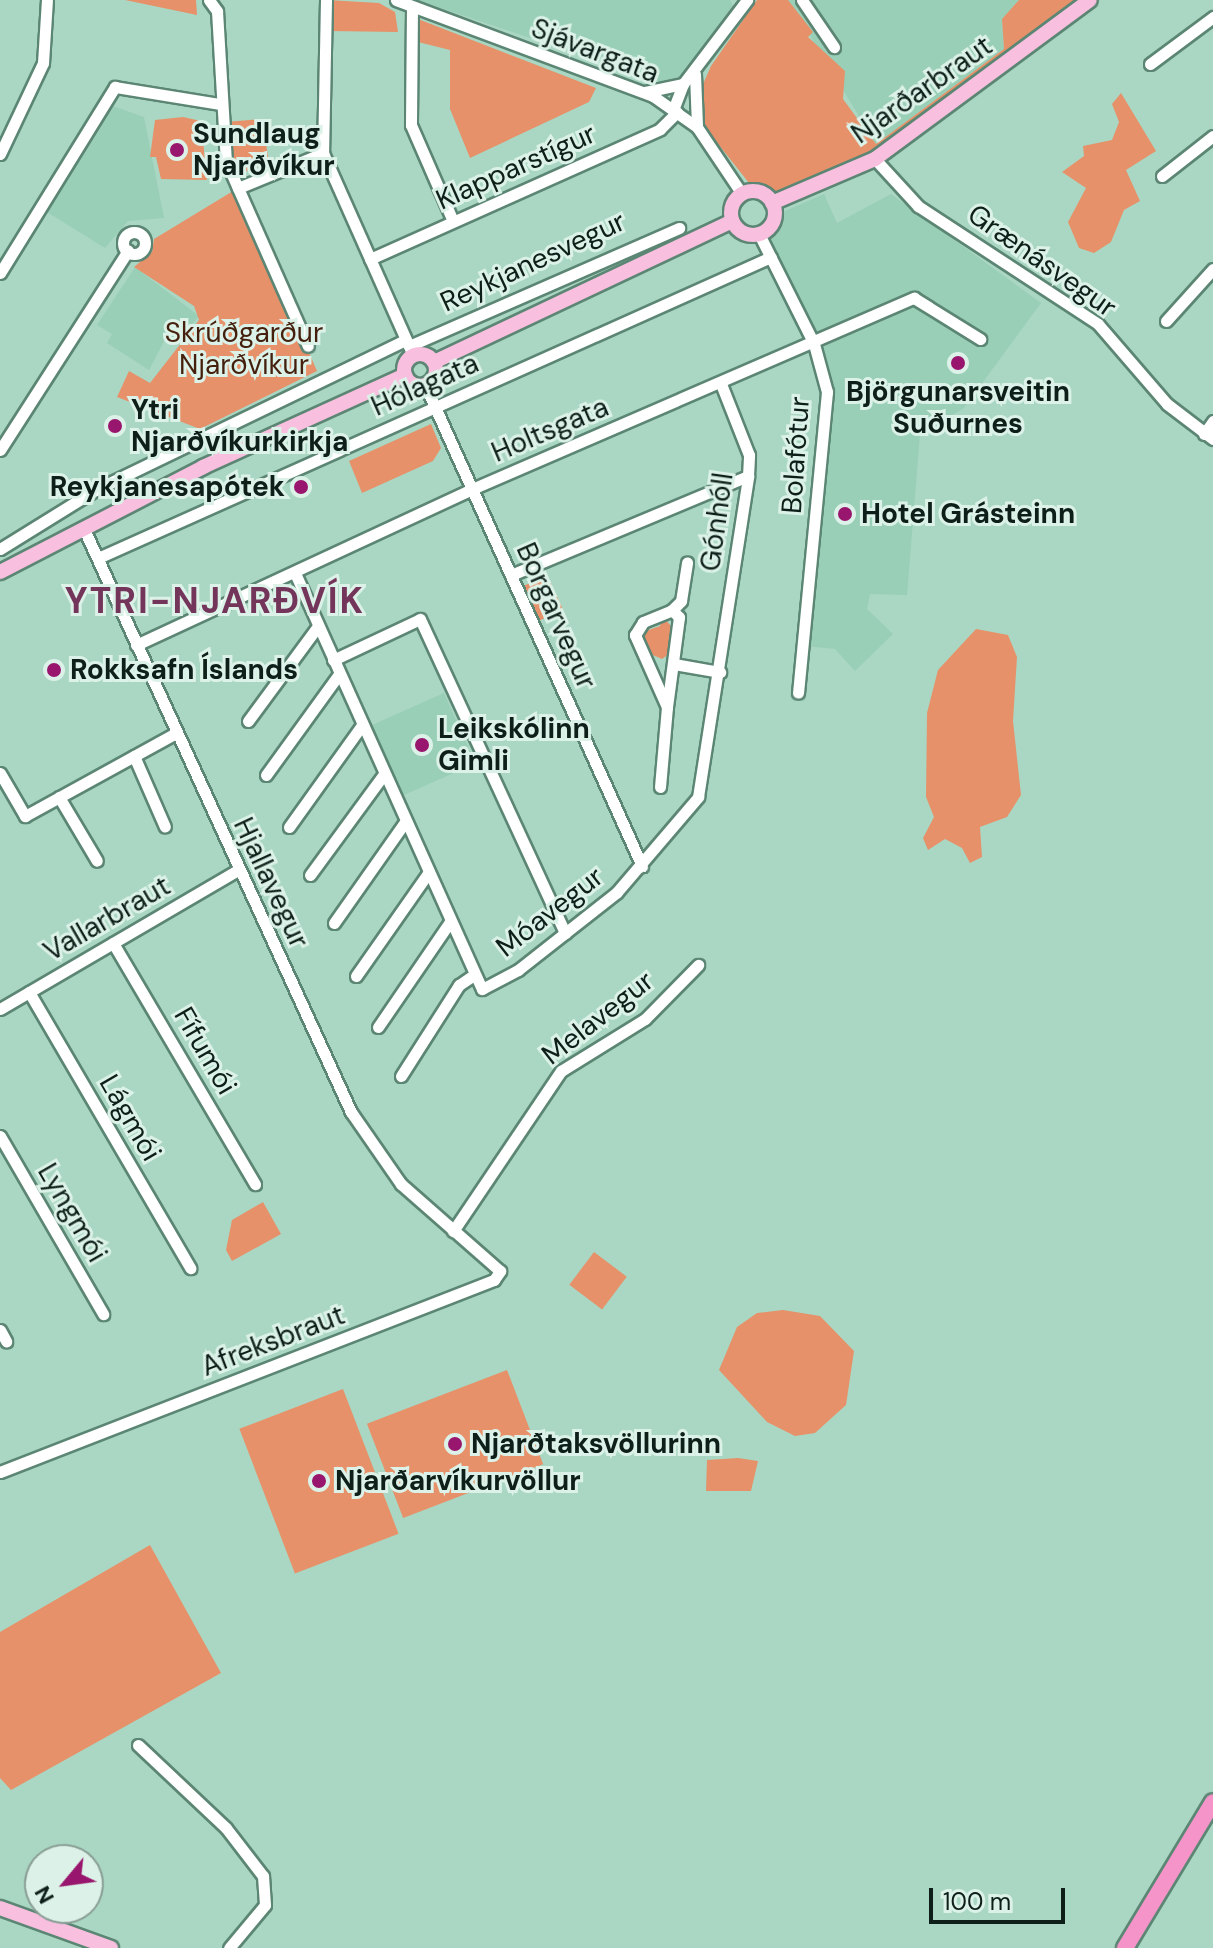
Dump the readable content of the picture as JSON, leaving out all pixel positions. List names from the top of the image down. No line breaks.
{"streets":{"main road":["Njarðarbraut"],"street":["Sjávargata","Klapparstígur","Grænásvegur","Reykjanesvegur","Hólagata","Holtsgata","Bolafótur","Gónhóll","Borgarvegur","Hjallavegur","Móavegur","Vallarbraut","Melavegur","Fífumói","Lágmói","Lyngmói","Afreksbraut"]},"crossings":[["Sjávargata","Njarðarbraut"],["Sjávargata","Klapparstígur"],["Sjávargata","Bolafótur"],["Njarðarbraut","Grænásvegur"],["Njarðarbraut","Bolafótur"],["Hólagata","Bolafótur"],["Hólagata","Borgarvegur"],["Hólagata","Hjallavegur"],["Holtsgata","Bolafótur"],["Holtsgata","Gónhóll"],["Holtsgata","Borgarvegur"],["Holtsgata","Hjallavegur"],["Gónhóll","Borgarvegur"],["Gónhóll","Móavegur"],["Borgarvegur","Móavegur"],["Hjallavegur","Vallarbraut"],["Hjallavegur","Melavegur"],["Hjallavegur","Afreksbraut"],["Vallarbraut","Fífumói"],["Vallarbraut","Lágmói"],["Melavegur","Afreksbraut"]],"districts":["YTRI-NJARÐVÍK"],"parks":["Skrúðgarður Njarðvíkur"],"places":["Sundlaug Njarðvíkur","Björgunarsveitin Suðurnes","Ytri Njarðvíkurkirkja","Reykjanesapótek","Hotel Grásteinn","Rokksafn Íslands","Leikskólinn Gimli","Njarðtaksvöllurinn","Njarðarvíkurvöllur"],"scale_bar":"100 m","north":"bottom left"}
